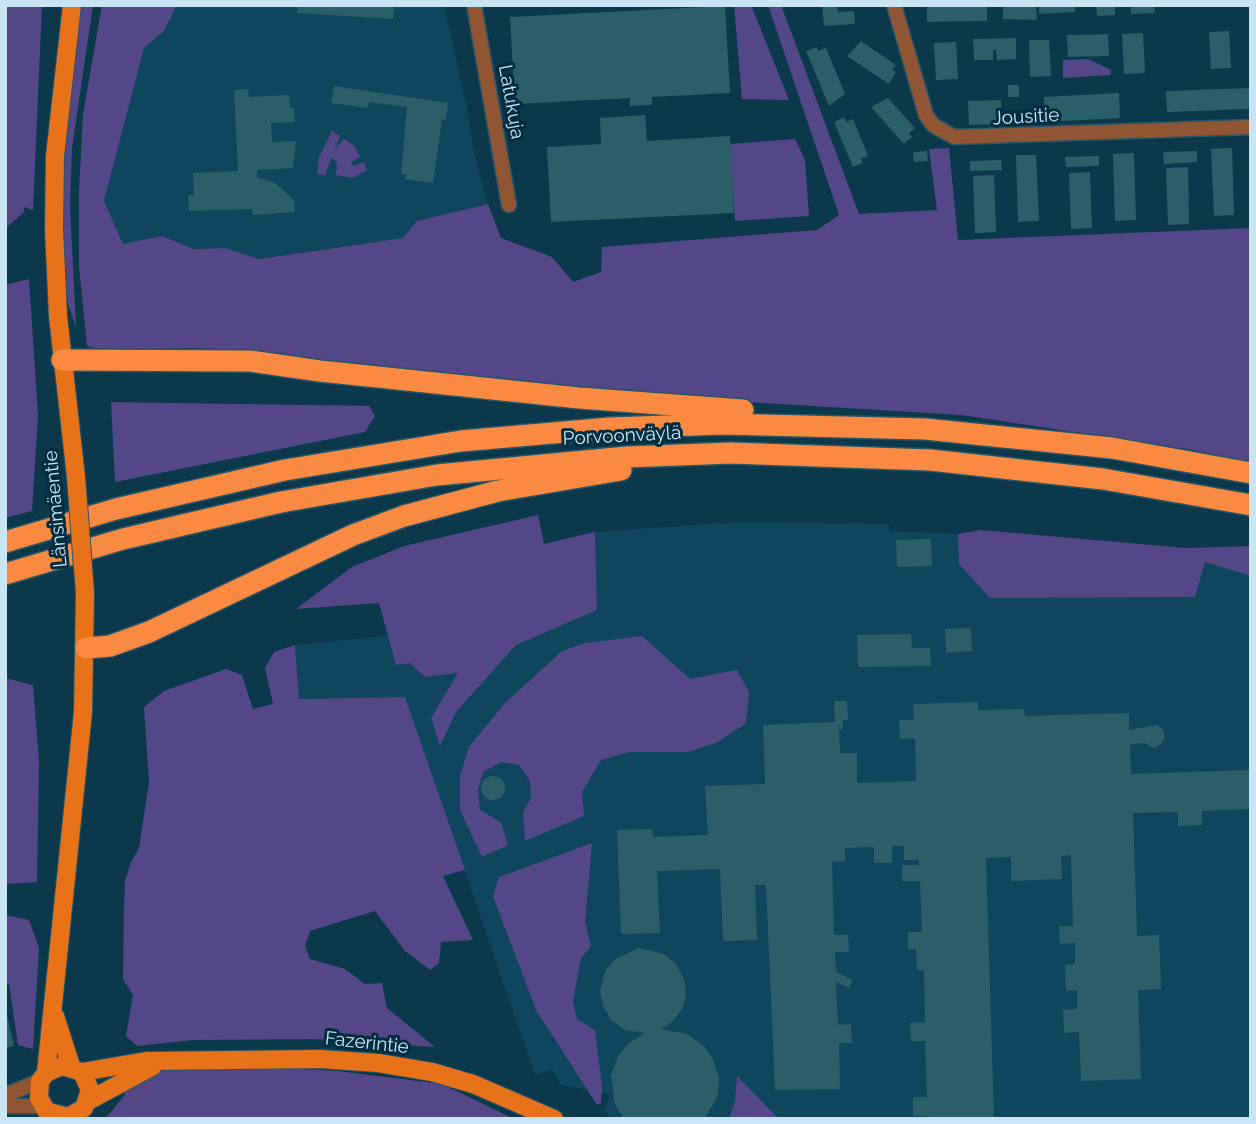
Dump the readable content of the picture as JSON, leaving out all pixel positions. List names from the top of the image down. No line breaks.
{"streets":{"highway":["Porvoonväylä"],"main road":["Länsimäentie","Fazerintie"],"street":["Latukuja","Jousitie"]},"crossings":[["Länsimäentie","Fazerintie"]]}
